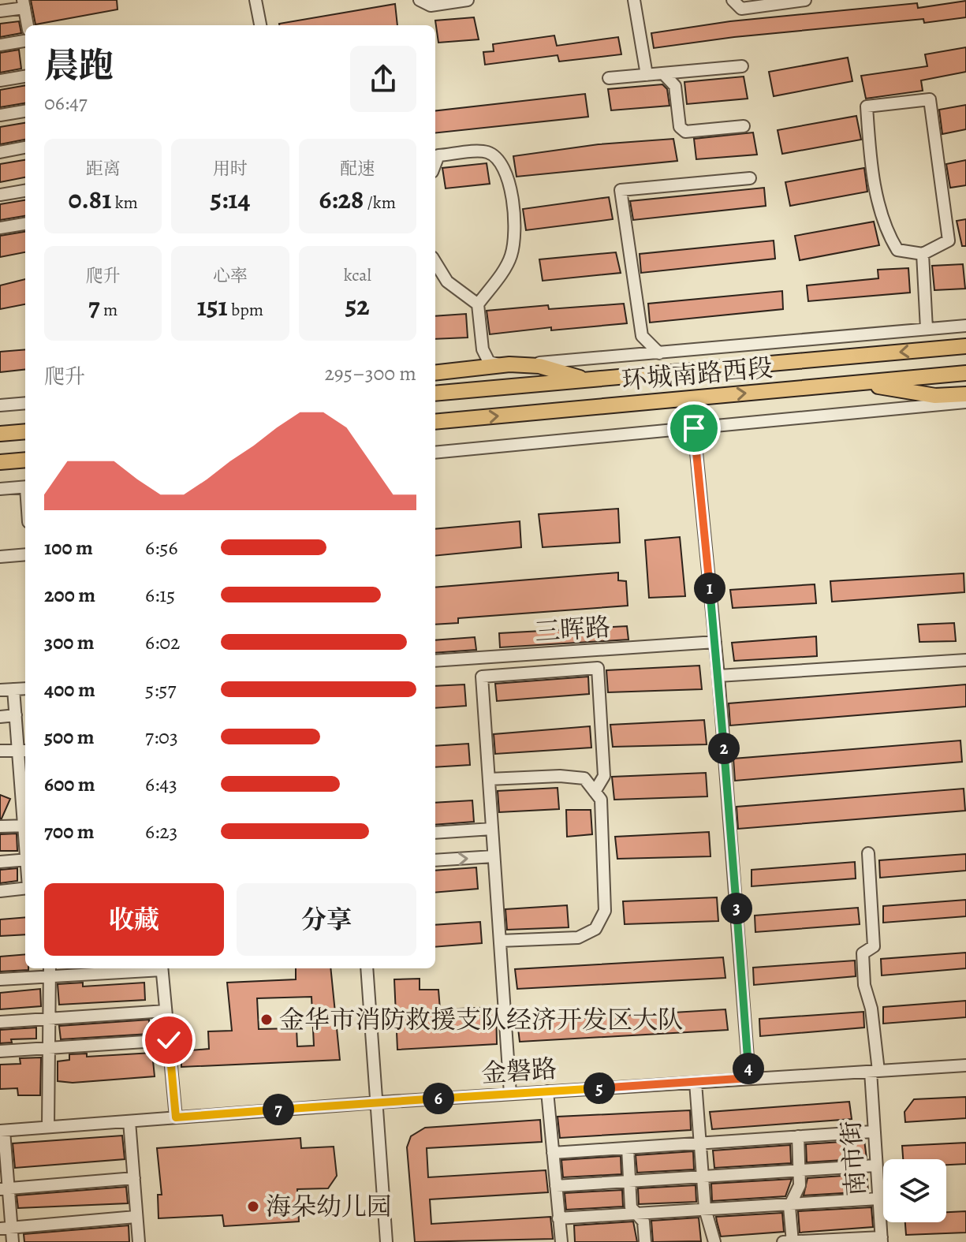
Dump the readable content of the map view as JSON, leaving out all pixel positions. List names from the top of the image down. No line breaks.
{"streets":{"main road":["环城南路西段"],"street":["三晖路","金磐路","南市街"]},"crossings":[["金磐路","南市街"]],"places":["金华市消防救援支队经济开发区大队","海朵幼儿园"],"page":{"heading":["晨跑","06:47"],"stats":[["距离","0.81 km"],["用时","5:14"],["配速","6:28 /km"],["爬升","7 m"],["心率","151 bpm"],["kcal","52"]],"chart":["爬升","295–300 m"],"list":[{"name":"100 m","note":"6:56"},{"name":"200 m","note":"6:15"},{"name":"300 m","note":"6:02"},{"name":"400 m","note":"5:57"},{"name":"500 m","note":"7:03"},{"name":"600 m","note":"6:43"},{"name":"700 m","note":"6:23"}],"pins":["1","2","3","4","5","6","7"],"buttons":["收藏","分享"]}}
